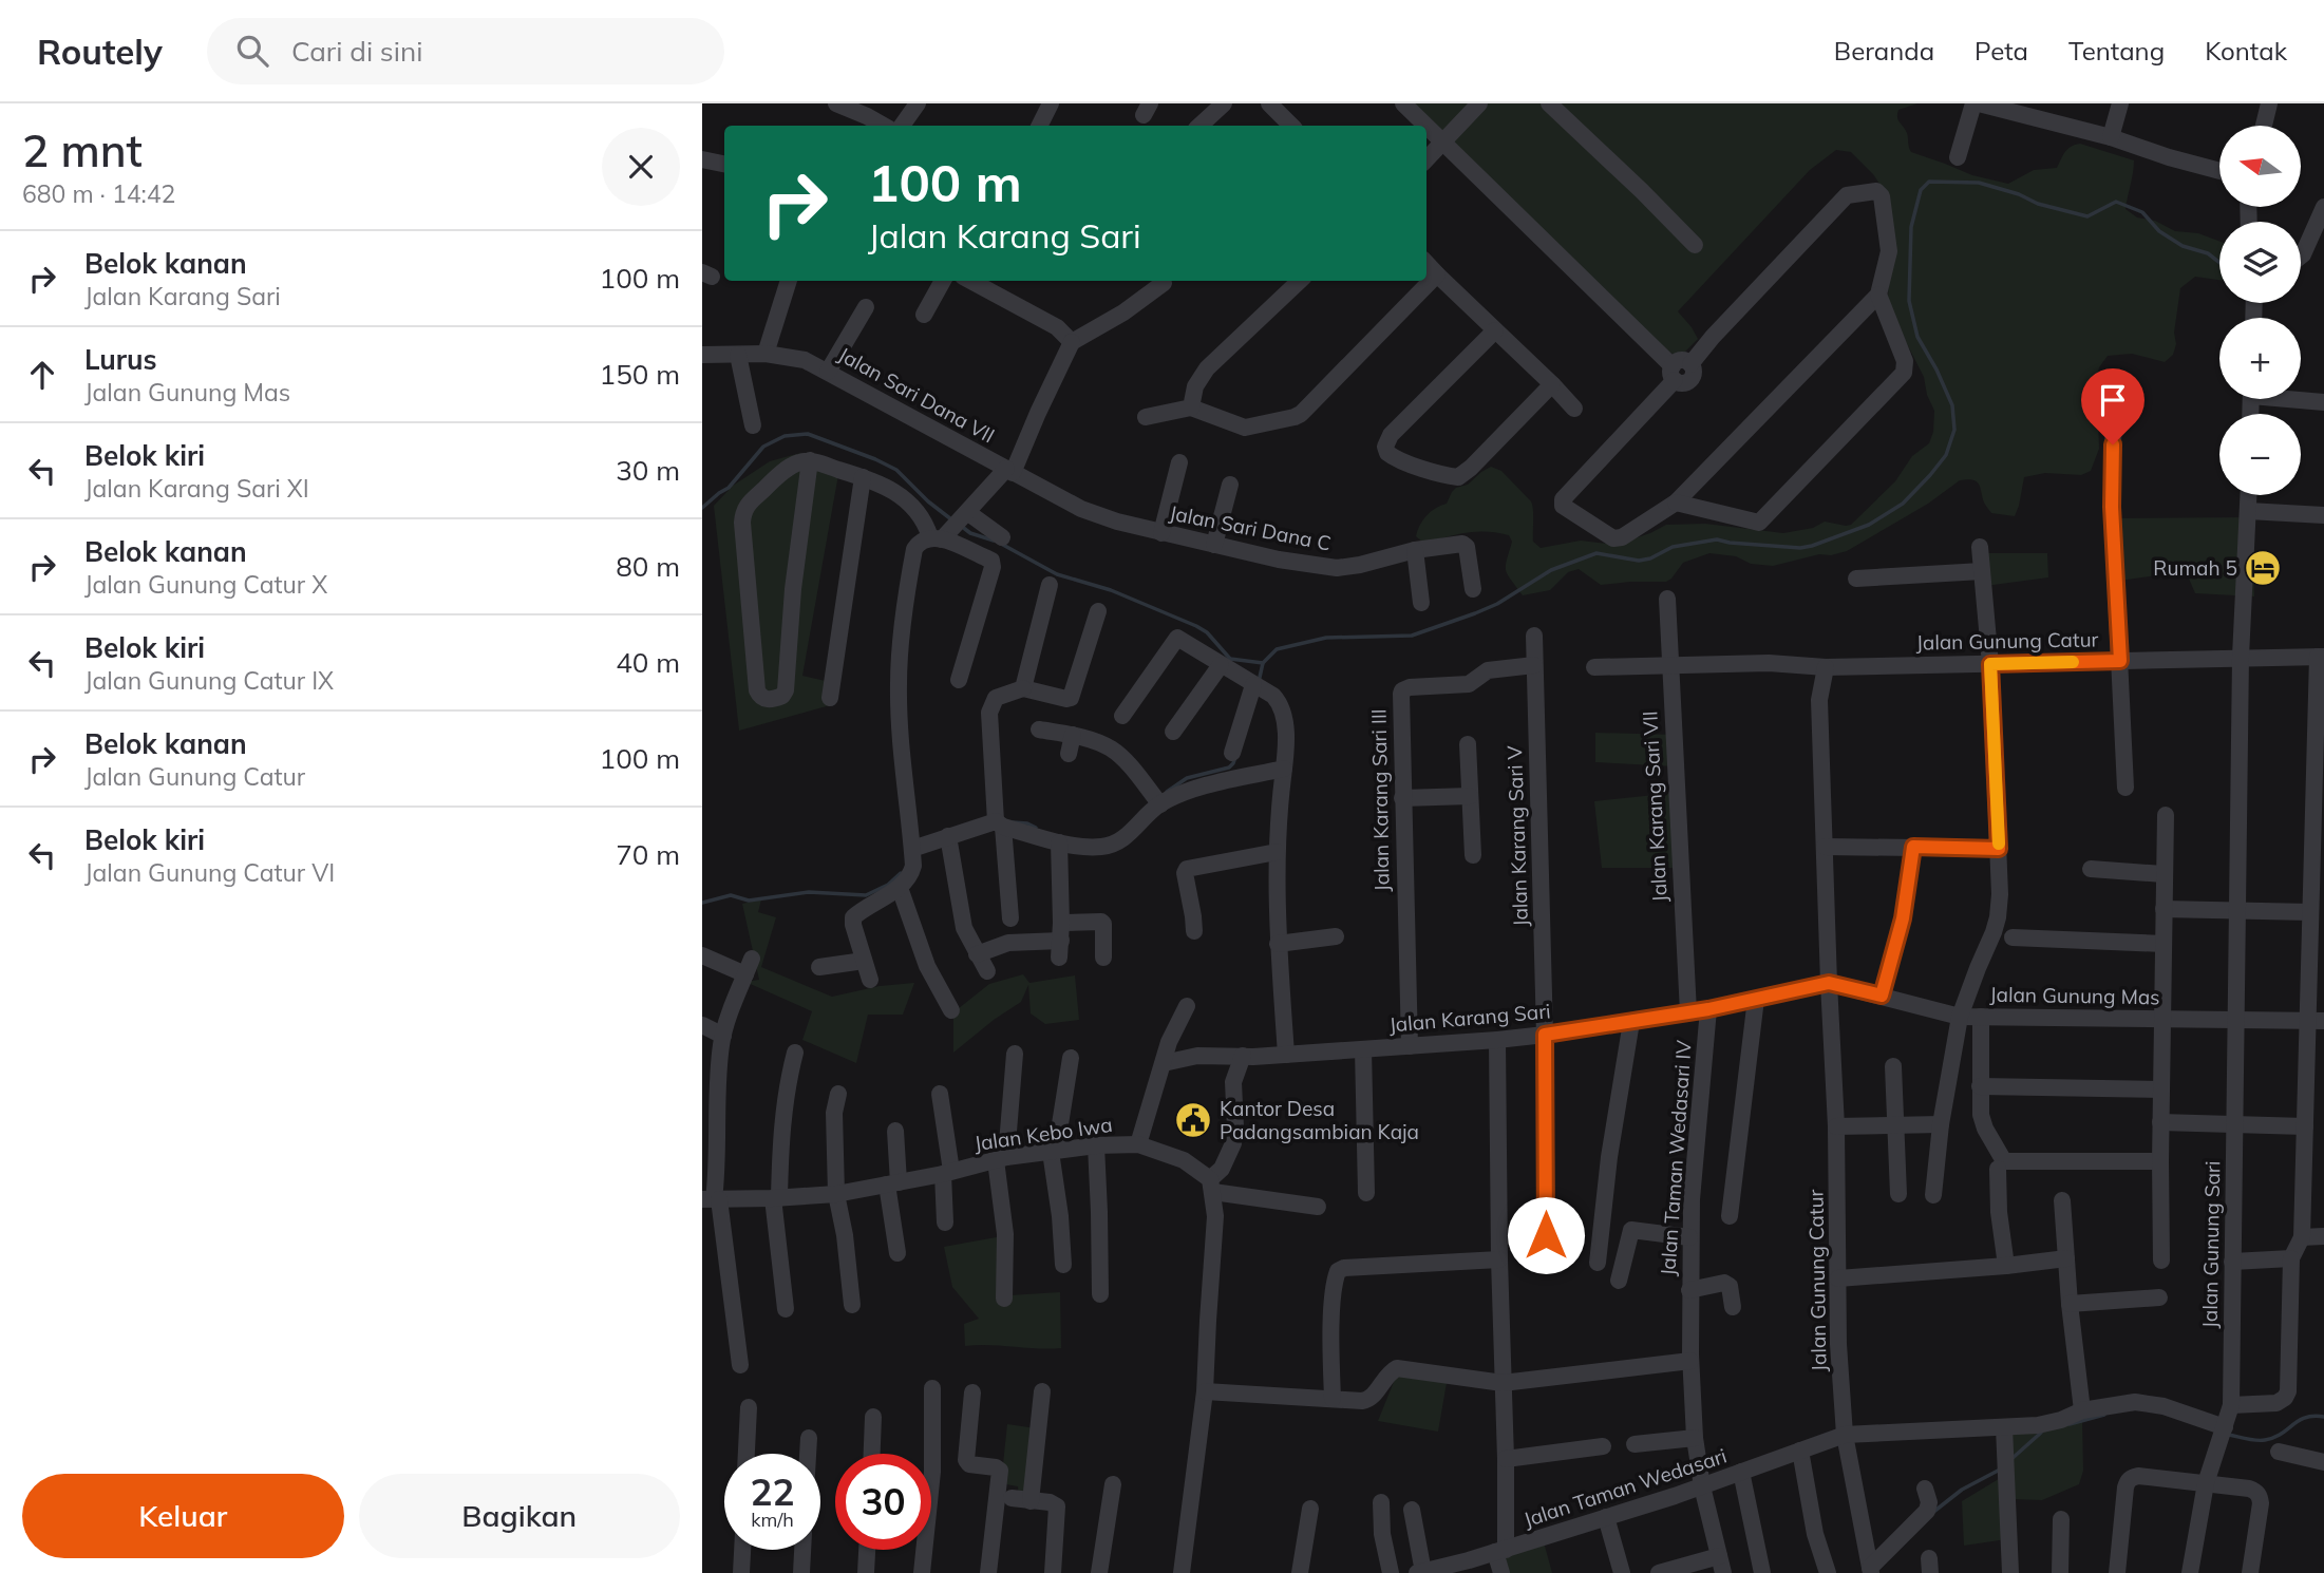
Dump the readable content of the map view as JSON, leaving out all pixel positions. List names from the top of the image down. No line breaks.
{"streets":{"street":["Jalan Sari Dana VII","Jalan Sari Dana C","Jalan Gunung Catur","Jalan Karang Sari III","Jalan Karang Sari VII","Jalan Karang Sari V","Jalan Gunung Mas","Jalan Karang Sari","Jalan Kebo Iwa","Jalan Taman Wedasari IV","Jalan Gunung Sari","Jalan Taman Wedasari"]},"crossings":[["Jalan Sari Dana VII","Jalan Sari Dana C"],["Jalan Gunung Catur","Jalan Karang Sari VII"],["Jalan Gunung Catur","Jalan Gunung Mas"],["Jalan Gunung Catur","Jalan Karang Sari"],["Jalan Gunung Catur","Jalan Gunung Sari"],["Jalan Gunung Catur","Jalan Taman Wedasari"],["Jalan Karang Sari III","Jalan Karang Sari V"],["Jalan Karang Sari III","Jalan Karang Sari"],["Jalan Karang Sari VII","Jalan Karang Sari"],["Jalan Karang Sari V","Jalan Karang Sari"],["Jalan Gunung Mas","Jalan Karang Sari"],["Jalan Gunung Mas","Jalan Gunung Sari"],["Jalan Karang Sari","Jalan Taman Wedasari IV"],["Jalan Taman Wedasari IV","Jalan Taman Wedasari"],["Jalan Gunung Sari","Jalan Taman Wedasari"]],"places":{"hotel":["Rumah 5"],"public building":["Kantor Desa Padangsambian Kaja"]},"north":"left","page":{"header":"Routely","search":"Cari di sini","nav":["Beranda","Peta","Tentang","Kontak"],"heading":["2 mnt","680 m · 14:42"],"map_buttons":["+","−"],"turn":["100 m","Jalan Karang Sari"],"list":[{"name":"Belok kanan","note":"Jalan Karang Sari","value":"100 m"},{"name":"Lurus","note":"Jalan Gunung Mas","value":"150 m"},{"name":"Belok kiri","note":"Jalan Karang Sari XI","value":"30 m"},{"name":"Belok kanan","note":"Jalan Gunung Catur X","value":"80 m"},{"name":"Belok kiri","note":"Jalan Gunung Catur IX","value":"40 m"},{"name":"Belok kanan","note":"Jalan Gunung Catur","value":"100 m"},{"name":"Belok kiri","note":"Jalan Gunung Catur VI","value":"70 m"}],"speed":"22 km/h","limit":"30","buttons":["Keluar","Bagikan"]}}
